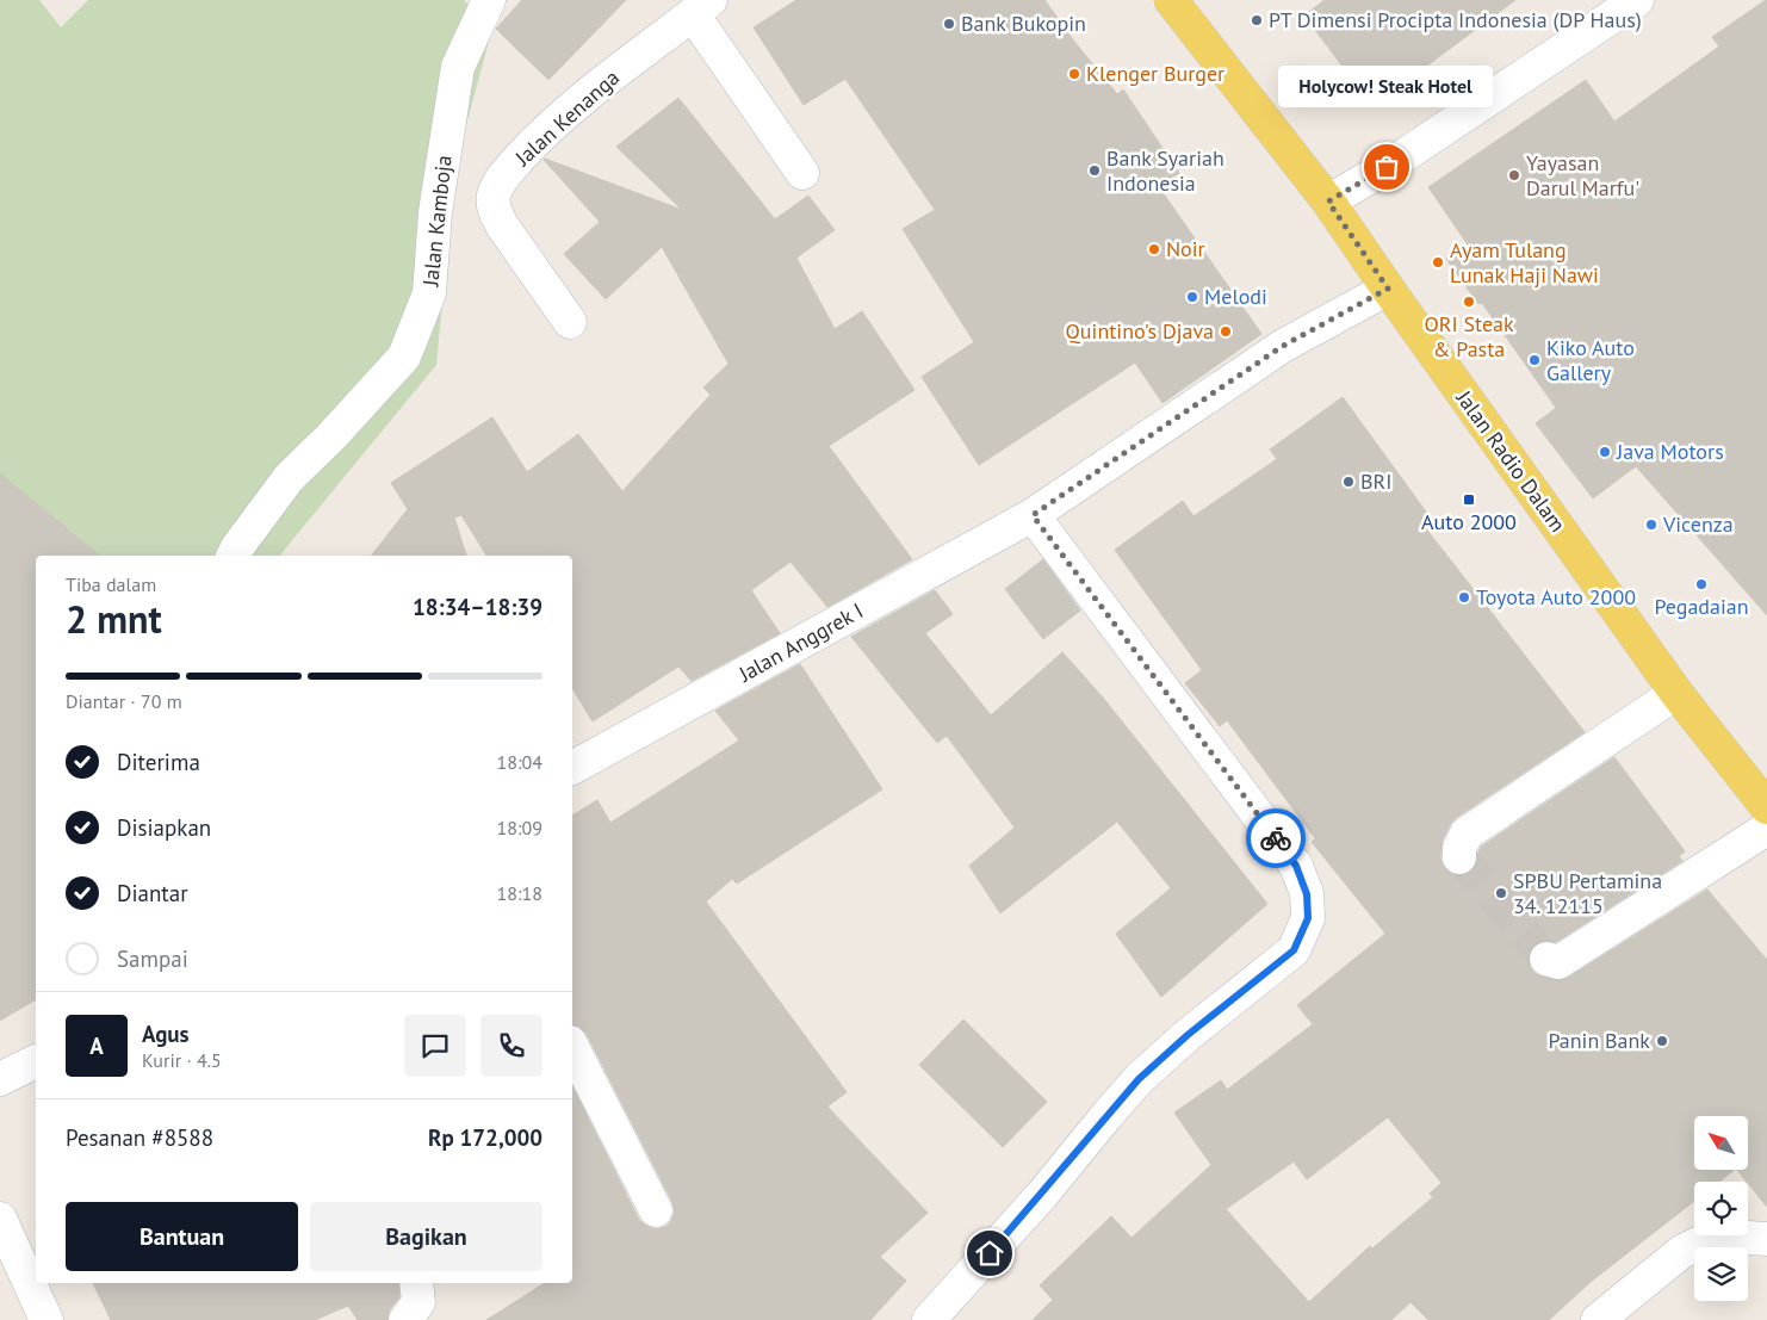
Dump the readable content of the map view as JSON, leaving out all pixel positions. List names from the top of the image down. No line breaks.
{"streets":{"main road":["Jalan Radio Dalam"],"street":["Jalan Kenanga","Jalan Kamboja","Jalan Anggrek I"]},"crossings":[["Jalan Radio Dalam","Jalan Anggrek I"]],"places":{"other":["PT Dimensi Procipta Indonesia (DP Haus)","Bank Bukopin","Klenger Burger","Holycow! Steak Hotel","Bank Syariah Indonesia","Yayasan Darul Marfu'","Noir","Ayam Tulang Lunak Haji Nawi","Melodi","ORI Steak & Pasta","Quintino's Djava","Kiko Auto Gallery","Java Motors","BRI","Vicenza","Pegadaian","Toyota Auto 2000","SPBU Pertamina 34. 12115","Panin Bank"],"transit":["Auto 2000"]},"north":"top left","page":{"bubble":"Holycow! Steak Hotel","heading":["2 mnt","Tiba dalam","18:34–18:39"],"panel":["Agus","Kurir · 4.5","Pesanan #8588","Rp 172,000"],"bar":"Diantar · 70 m","list":[["Diterima","18:04"],["Disiapkan","18:09"],["Diantar","18:18"],"Sampai"],"round":"A","buttons":["Bantuan","Bagikan"]}}
